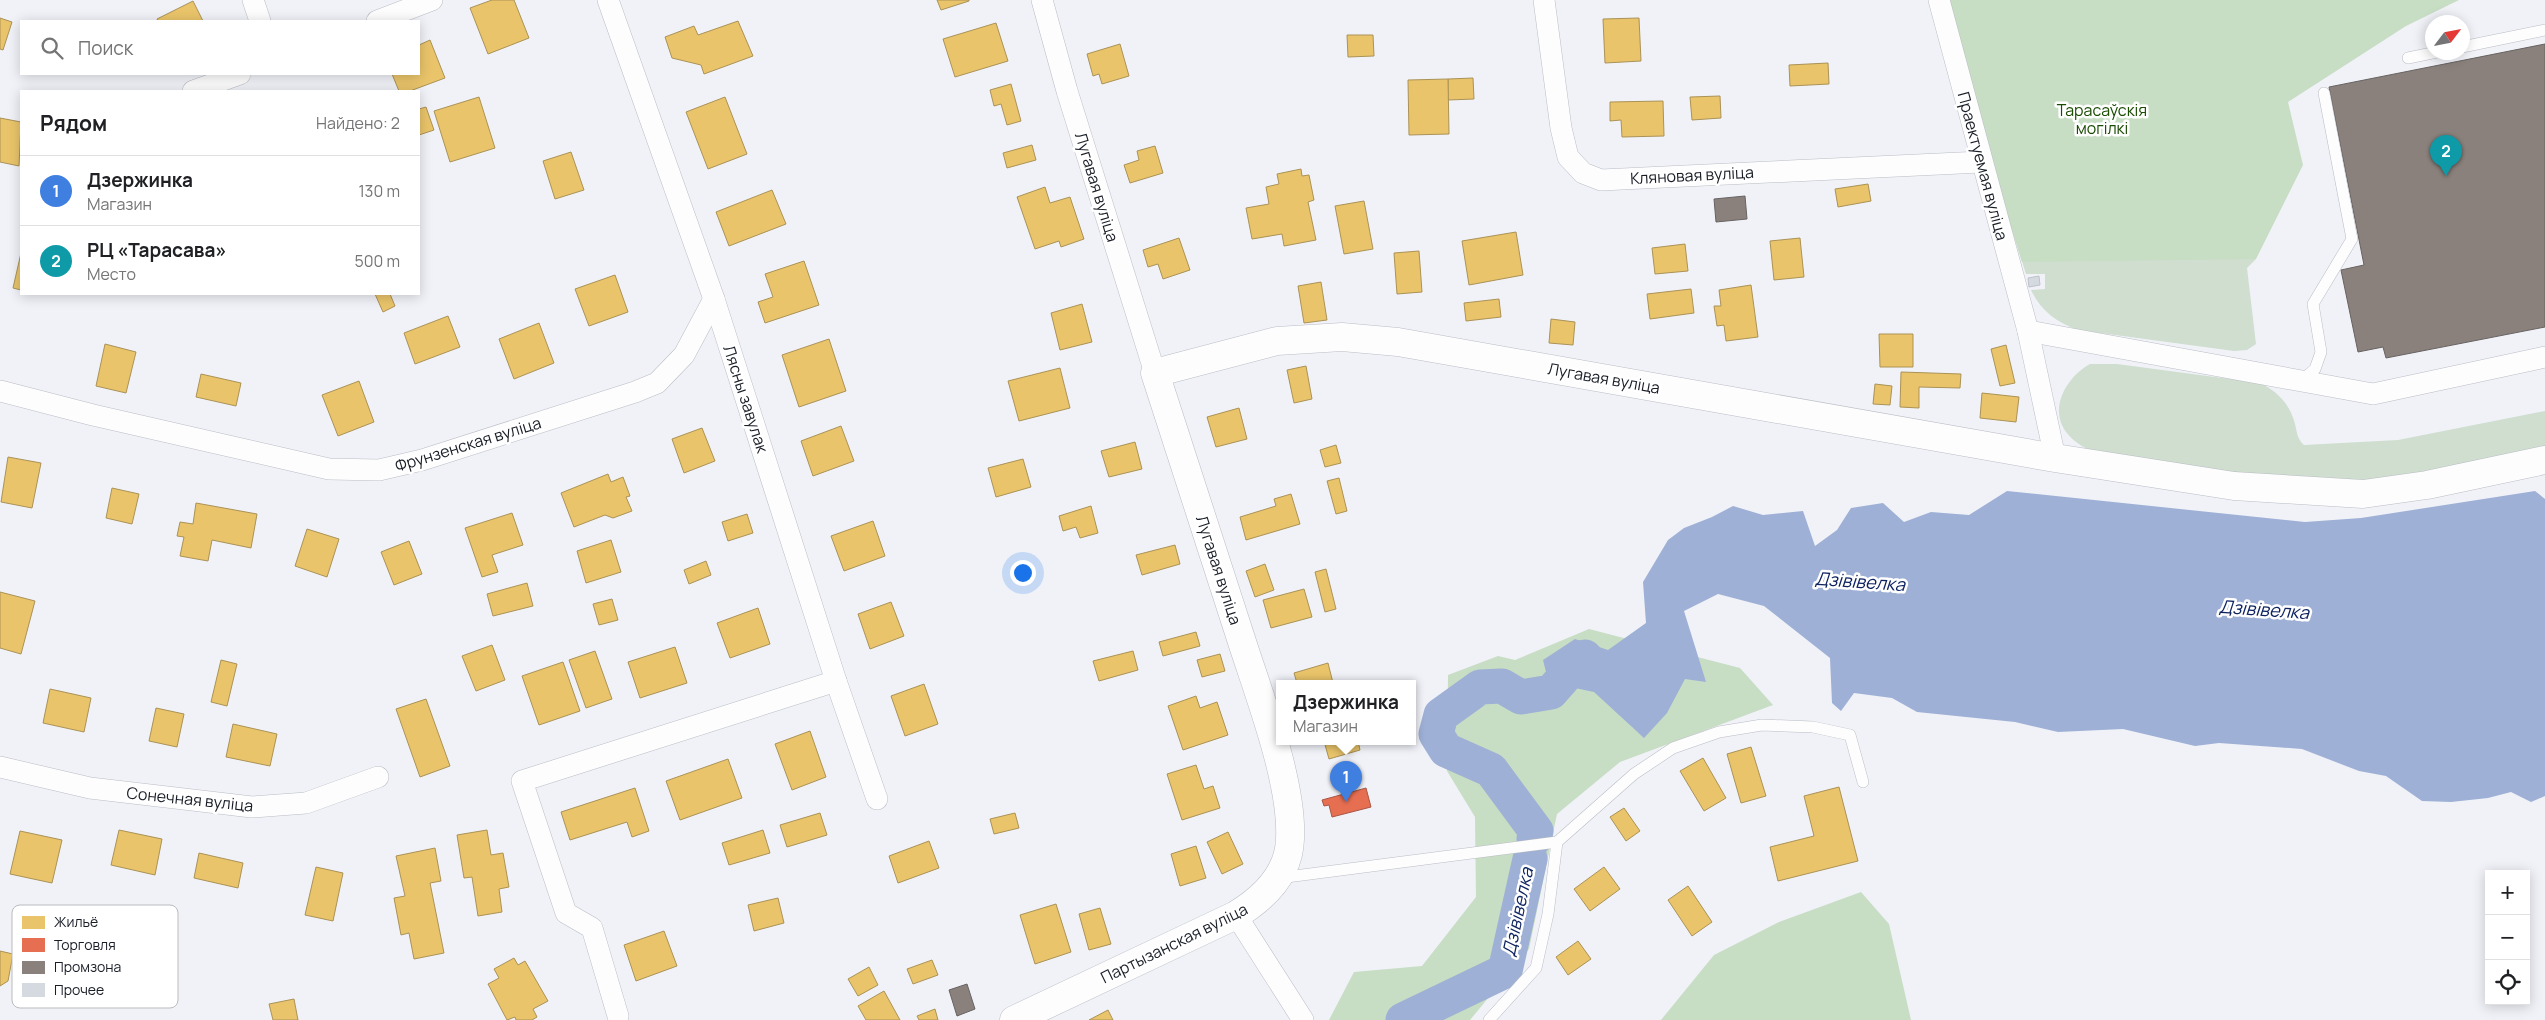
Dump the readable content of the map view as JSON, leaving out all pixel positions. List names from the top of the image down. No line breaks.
{"streets":{"street":["Праектуемая вуліца","Кляновая вуліца","Лугавая вуліца","Лясны завулак","Фрунзенская вуліца","Сонечная вуліца","Партызанская вуліца"]},"crossings":[["Праектуемая вуліца","Кляновая вуліца"],["Праектуемая вуліца","Лугавая вуліца"],["Лугавая вуліца","Партызанская вуліца"],["Лясны завулак","Фрунзенская вуліца"]],"water":["Дзівівелка"],"parks":["Тарасаўскія могілкі"],"legend":["Жильё","Торговля","Промзона","Прочее"],"north":"top right","page":{"search":"Поиск","heading":["Рядом","Найдено: 2"],"pins":["2","1"],"list":[{"mark":"1","name":"Дзержинка","note":"Магазин","value":"130 m"},{"mark":"2","name":"РЦ «Тарасава»","note":"Место","value":"500 m"}],"popup":["Дзержинка","Магазин"],"map_buttons":["+","−"]}}
